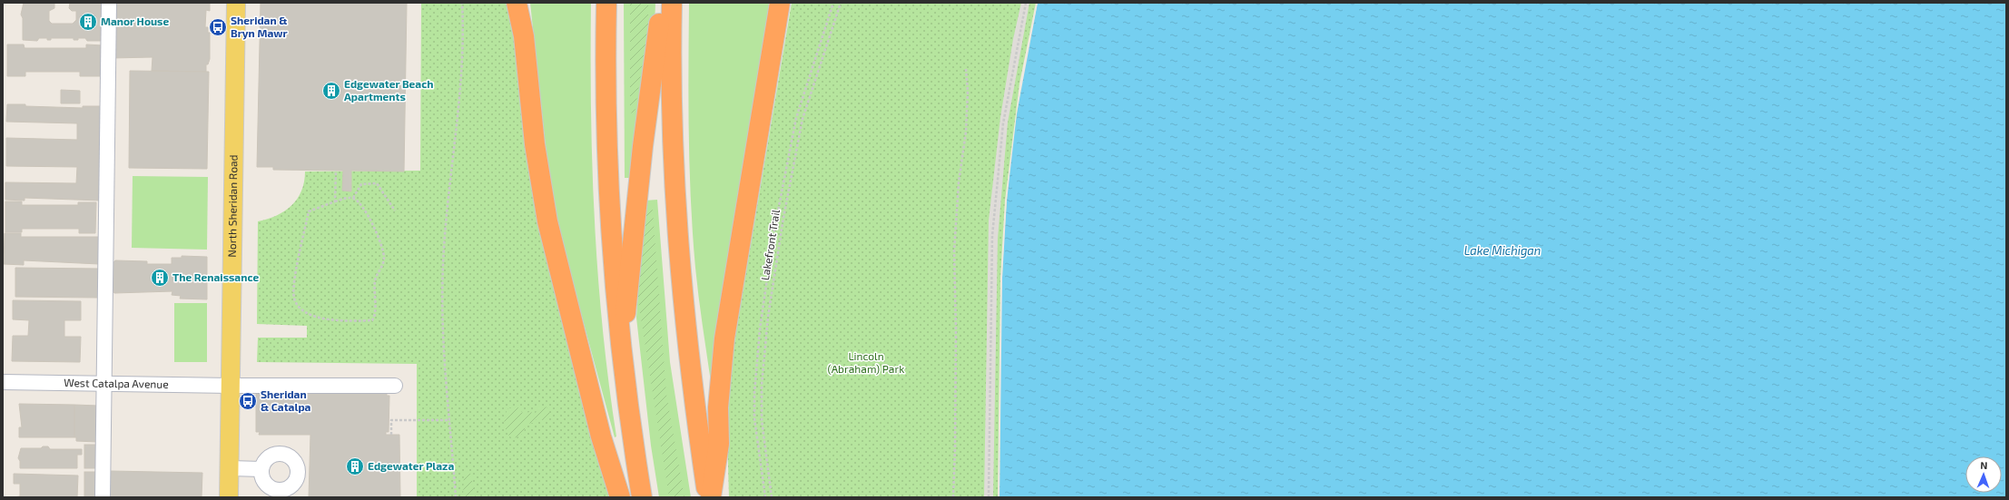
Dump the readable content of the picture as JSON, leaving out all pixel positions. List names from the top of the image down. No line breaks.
{"streets":{"main road":["North Sheridan Road"],"street":["West Catalpa Avenue"],"path":["Lakefront Trail"]},"crossings":[["North Sheridan Road","West Catalpa Avenue"]],"water":["Lake Michigan"],"parks":["Lincoln (Abraham) Park"],"places":{"building":["Manor House","Edgewater Beach Apartments","The Renaissance","Edgewater Plaza"],"bus stop":["Sheridan & Bryn Mawr","Sheridan & Catalpa"]},"north":"top"}
